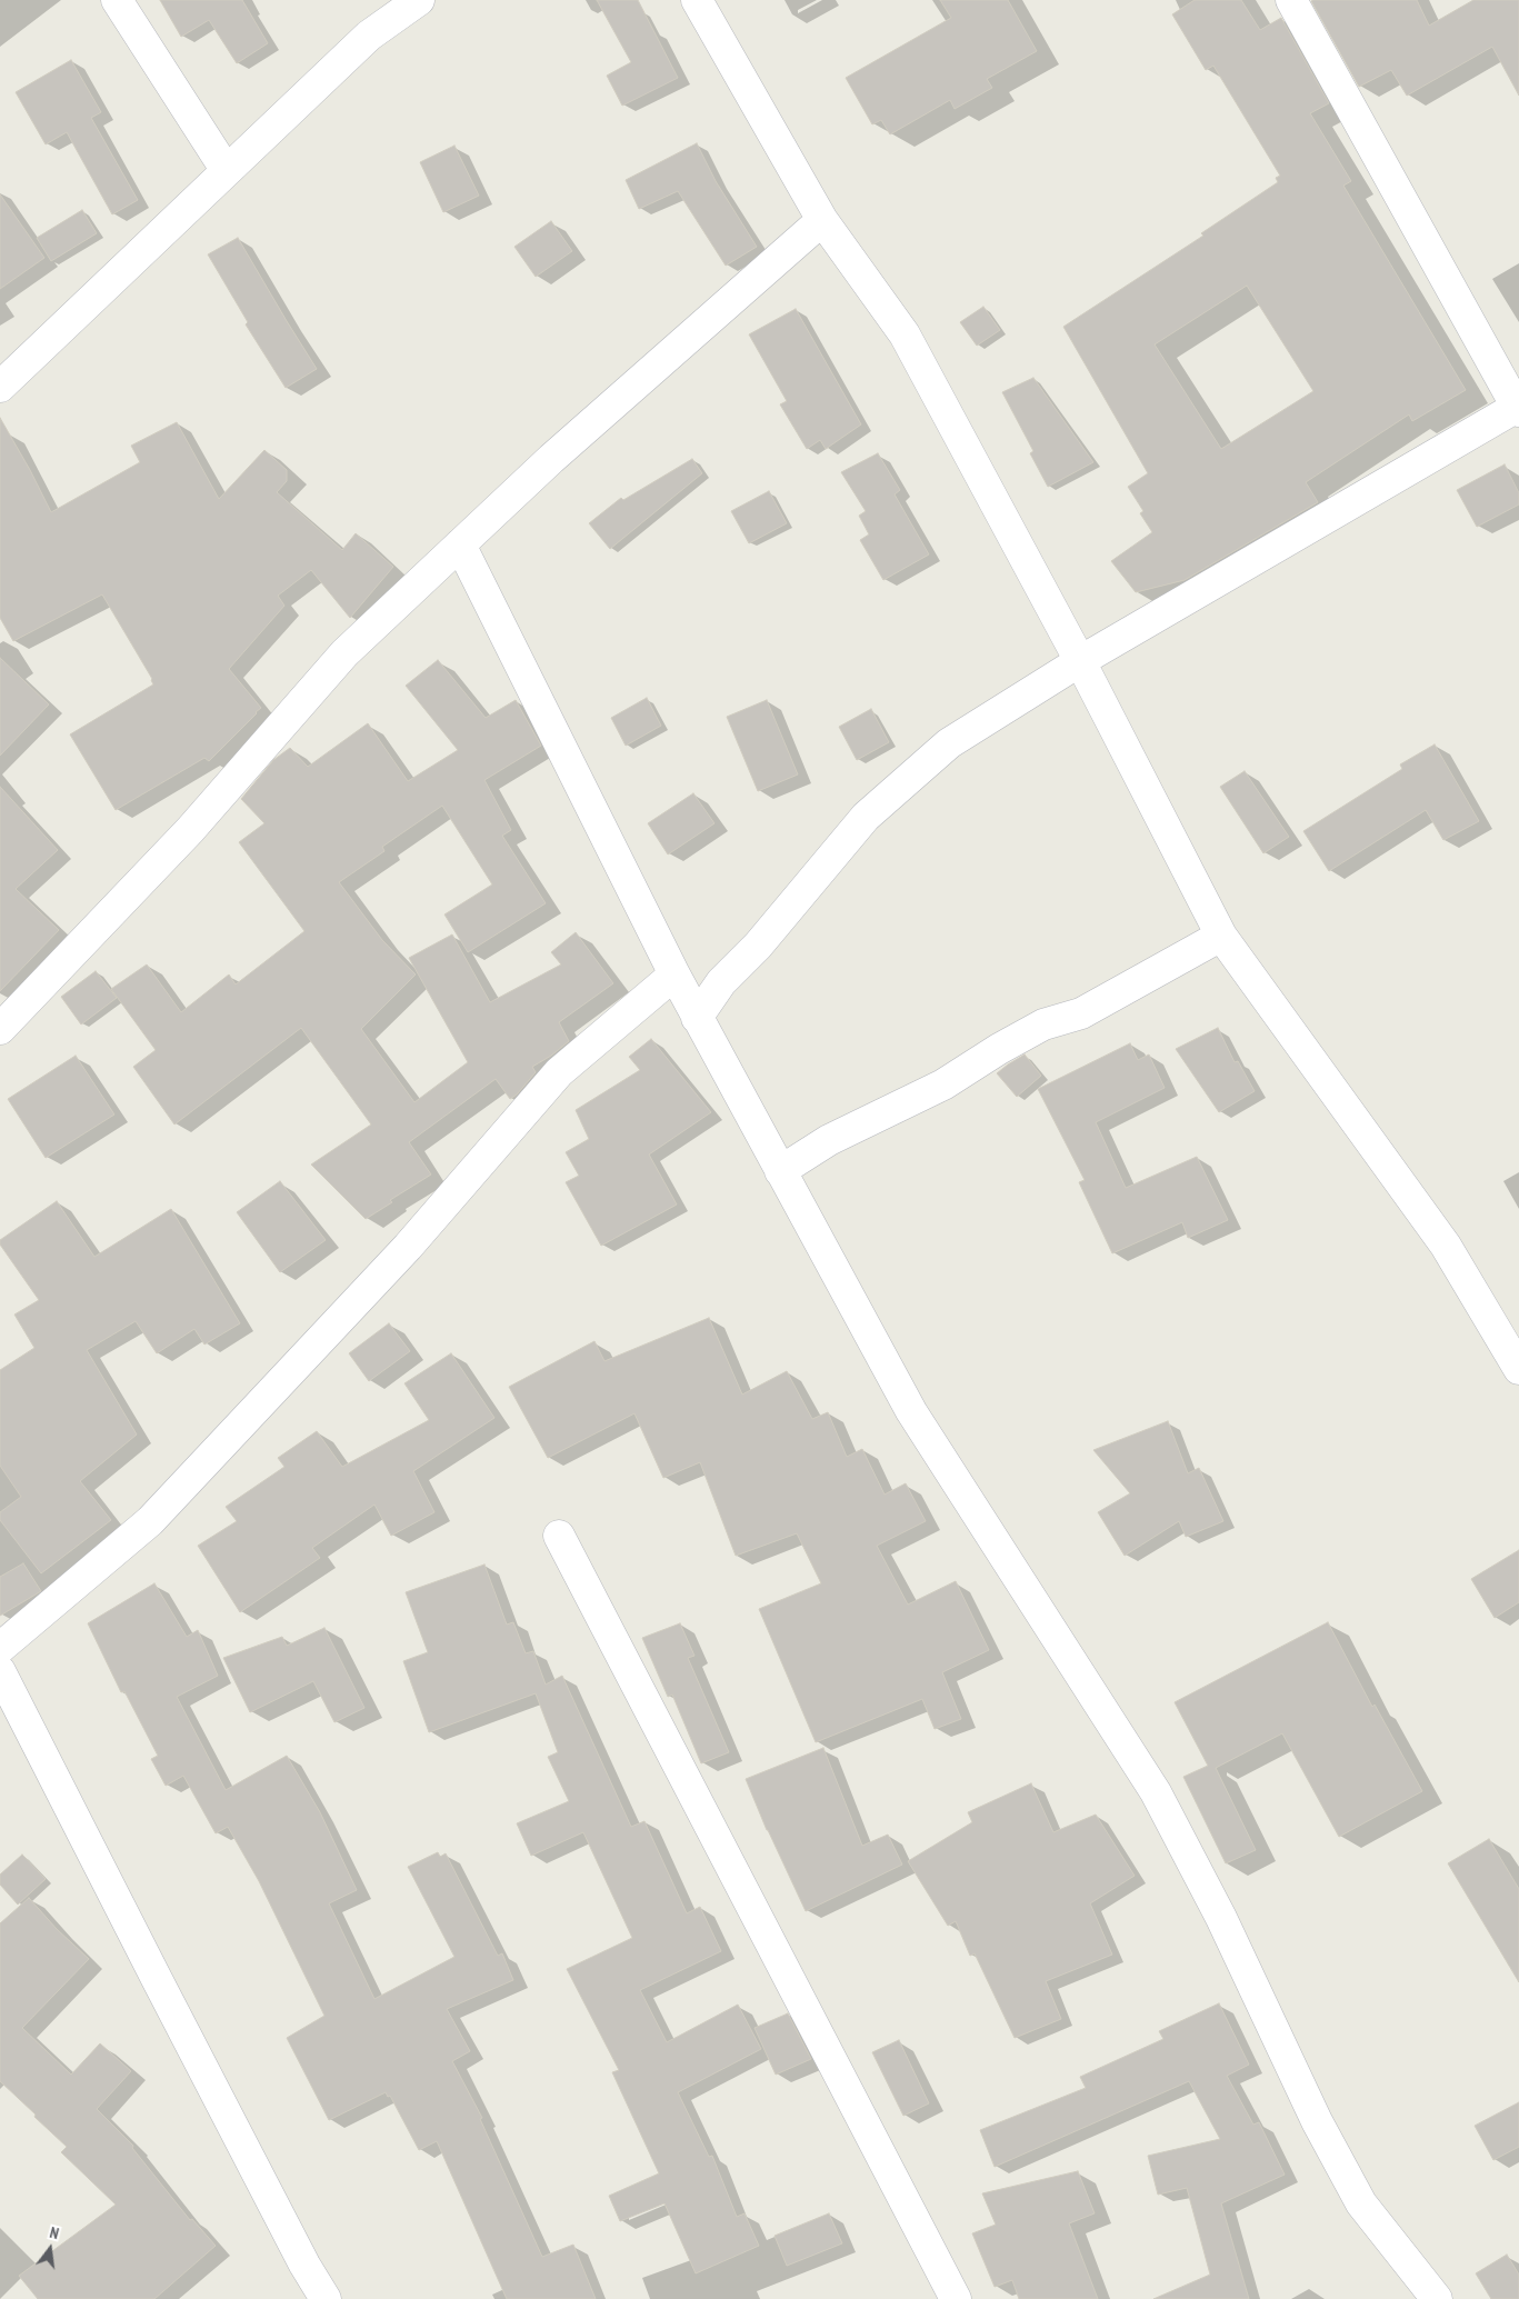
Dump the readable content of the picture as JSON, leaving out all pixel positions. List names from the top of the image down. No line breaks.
{"north":"top"}
